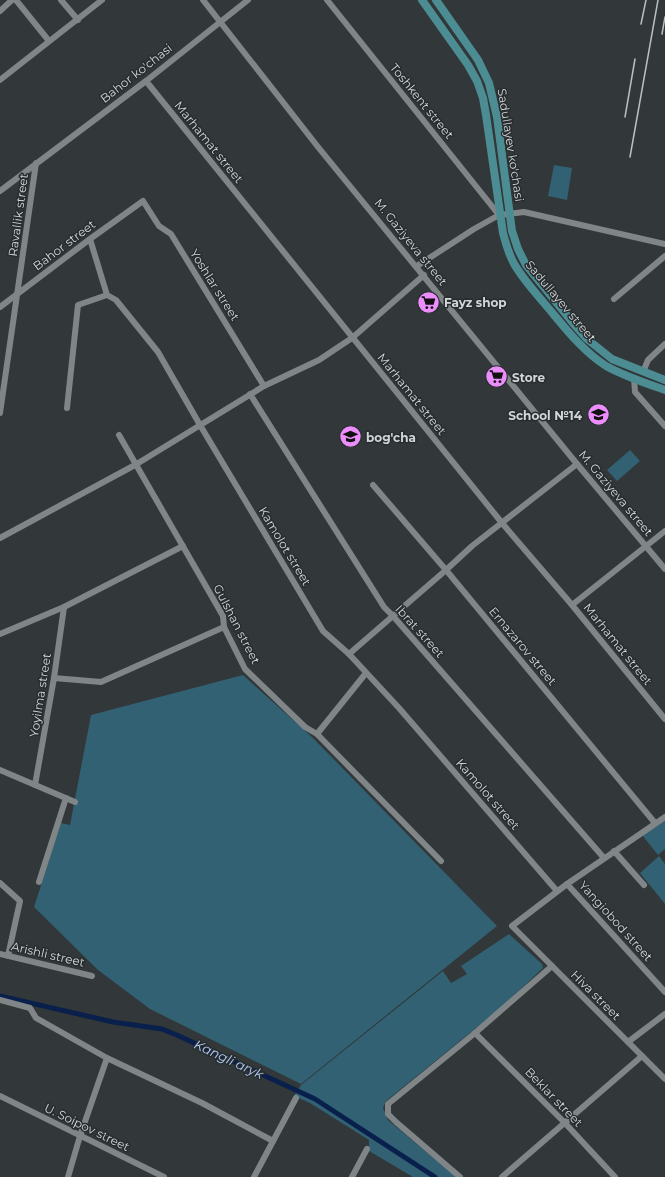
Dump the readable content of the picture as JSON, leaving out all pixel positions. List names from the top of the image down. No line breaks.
{"streets":{"main road":["Sadullayev ko'chasi","Sadullayev street"],"street":["Bahor ko'chasi","Toshkent street","Marhamat street","Ravallik street","M. Gaziyeva street","Bahor street","Yoshlar street","Kamolot street","Gulshan street","Ibrat street","Ernazarov street","Yoyilma street","Yangiobod street","Arishli street","Hiva street","Beklar street","U. Soipov street"]},"crossings":[["Bahor ko'chasi","Marhamat street"],["Bahor ko'chasi","Ravallik street"],["Bahor ko'chasi","M. Gaziyeva street"],["Toshkent street","Sadullayev street"],["Ravallik street","Bahor street"],["Bahor street","Yoshlar street"],["Kamolot street","Hiva street"]],"water":["Kangli aryk"],"places":{"supermarket":["Fayz shop","Store"],"school or university":["School №14","bog'cha"]}}
